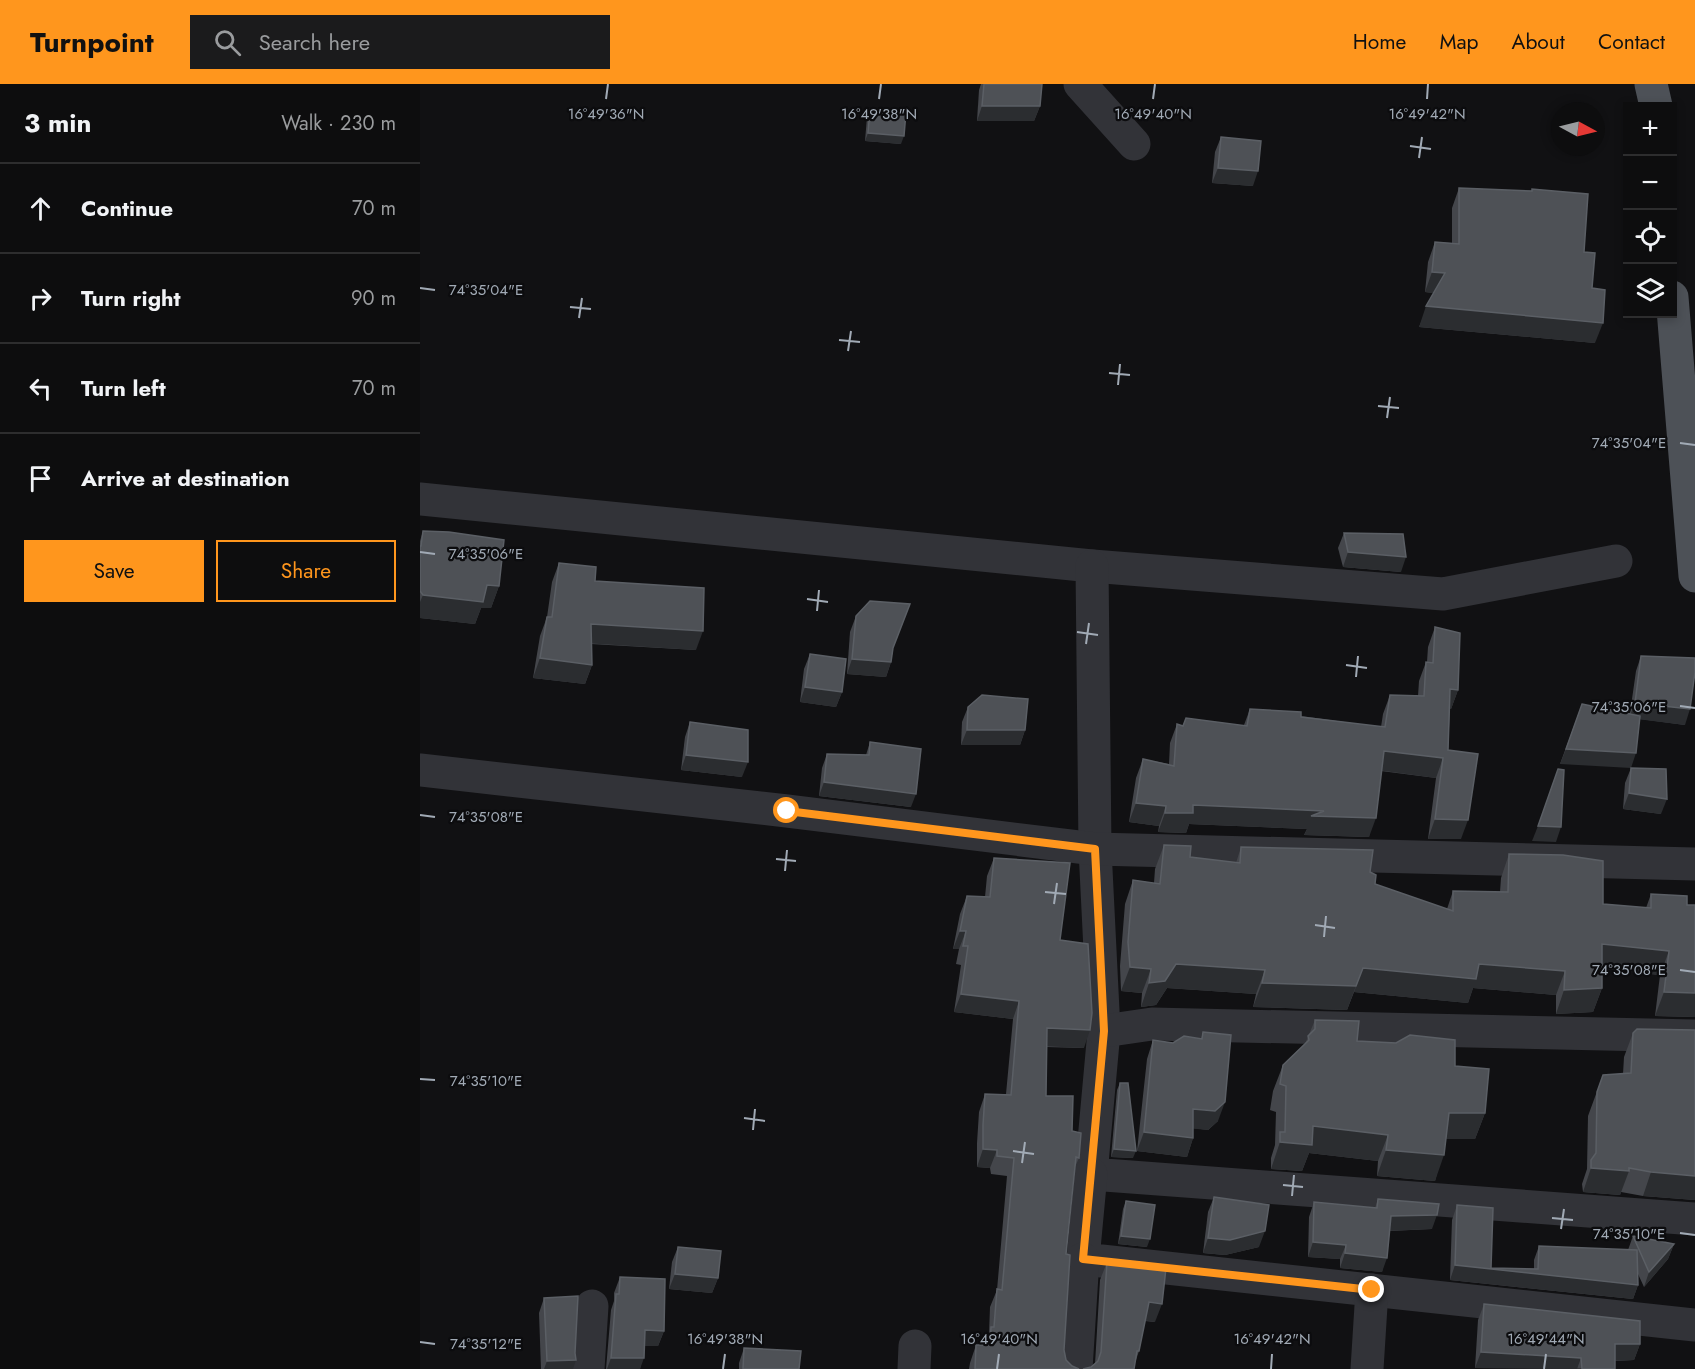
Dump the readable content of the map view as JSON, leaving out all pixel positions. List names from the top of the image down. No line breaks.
{"north":"right","page":{"header":"Turnpoint","search":"Search here","nav":["Home","Map","About","Contact"],"heading":["3 min","Walk · 230 m"],"map_buttons":["+","−"],"list":[["Continue","70 m"],["Turn right","90 m"],["Turn left","70 m"],"Arrive at destination"],"buttons":["Save","Share"]},"coordinates":["16°49'36\"N","16°49'38\"N","16°49'40\"N","16°49'42\"N","74°35'04\"E","74°35'06\"E","74°35'08\"E","74°35'10\"E","16°49'44\"N","74°35'12\"E"]}
